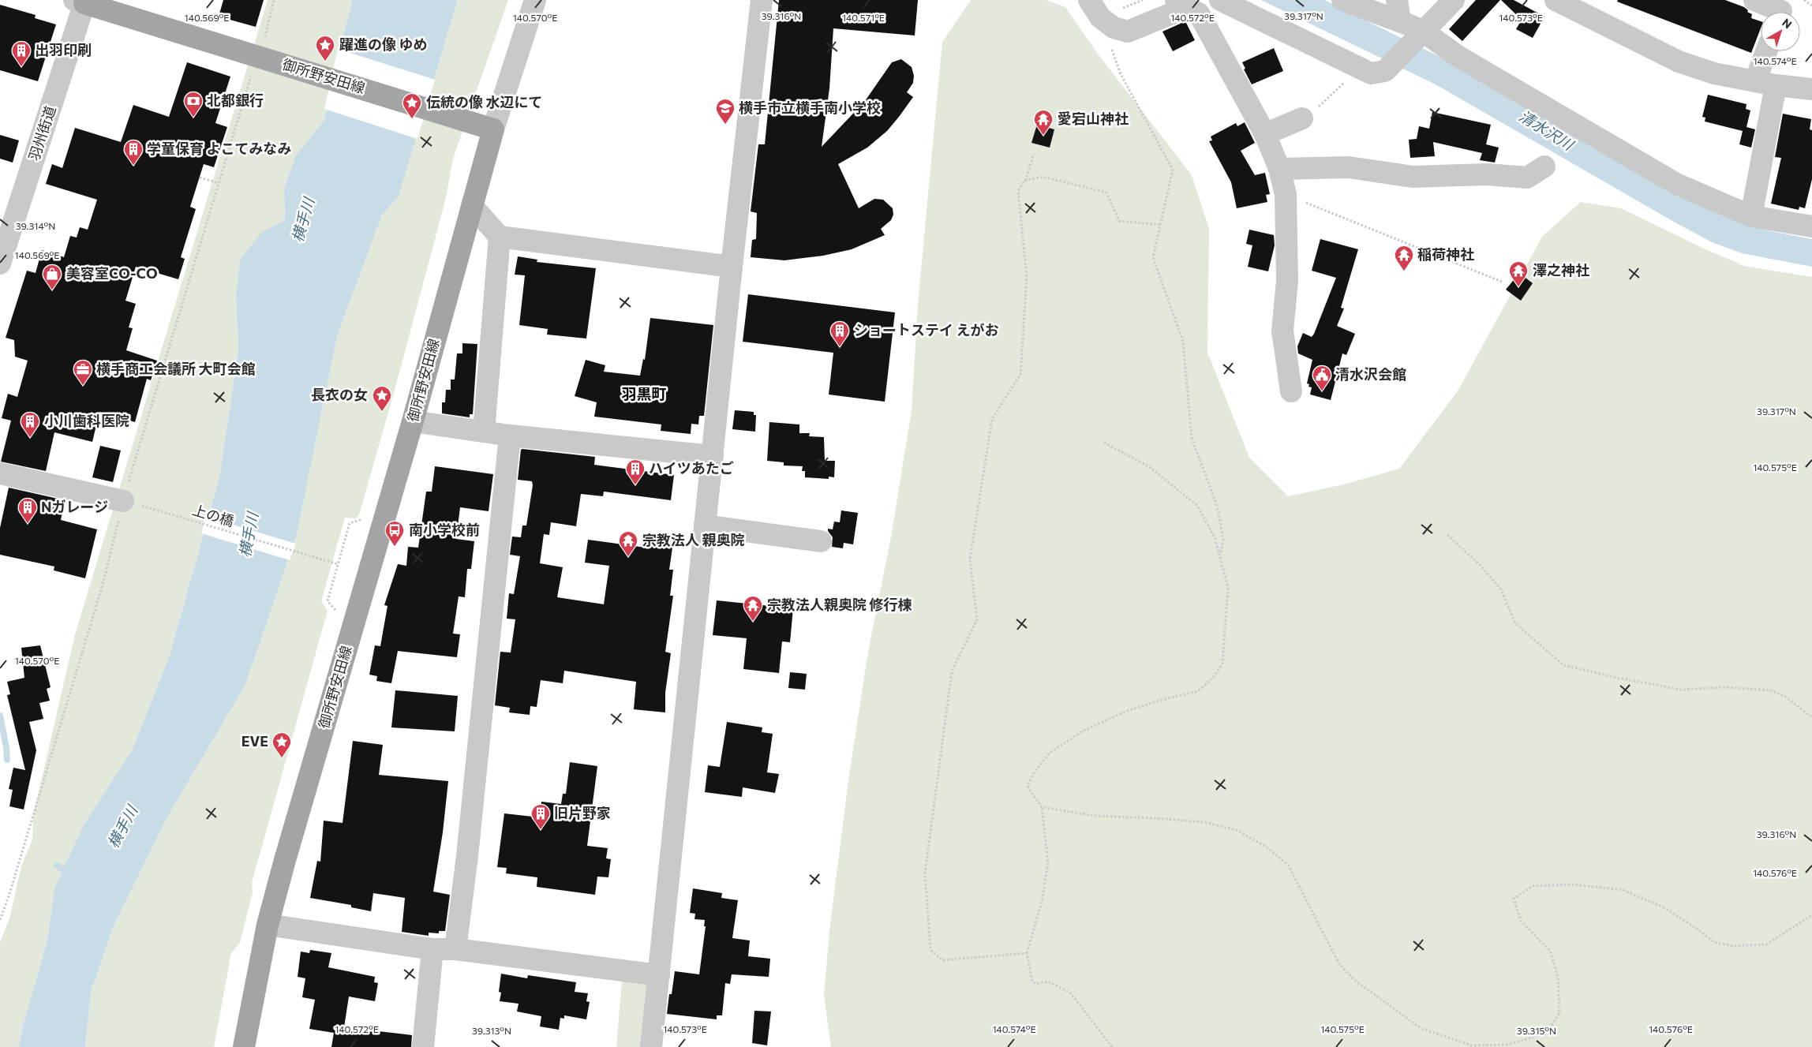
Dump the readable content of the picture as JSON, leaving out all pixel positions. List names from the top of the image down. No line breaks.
{"streets":{"main road":["御所野安田線"],"street":["羽州街道"],"path":["上の橋"]},"crossings":[["御所野安田線","羽州街道"]],"districts":["羽黒町"],"water":["清水沢川","横手川"],"places":{"place":["躍進の像 ゆめ","伝統の像 水辺にて","長衣の女","EVE"],"building":["出羽印刷","学童保育 よこてみなみ","ショートステイ えがお","小川歯科医院","ハイツあたご","Nガレージ","旧片野家"],"bank":["北都銀行"],"school or university":["横手市立横手南小学校"],"temple":["愛宕山神社","稲荷神社","澤之神社","宗教法人 親奥院","宗教法人親奥院 修行棟"],"shop":["美容室CO-CO"],"office":["横手商工会議所 大町会館"],"public building":["清水沢会館"],"bus stop":["南小学校前"]},"north":"top right","coordinates":["39.317°N","39.316°N","140.569°E","140.570°E","140.571°E","140.572°E","140.573°E","140.574°E","39.314°N","140.575°E","140.576°E","39.313°N","39.315°N"]}
